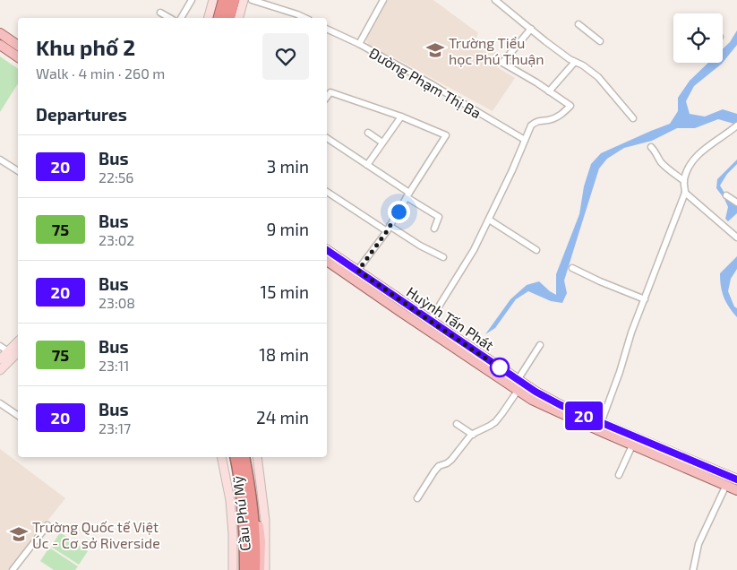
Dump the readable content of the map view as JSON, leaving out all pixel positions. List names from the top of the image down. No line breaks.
{"streets":{"highway":["Cầu Phú Mỹ"],"main road":["Huỳnh Tấn Phát"],"street":["Đường Phạm Thị Ba"]},"places":{"school or university":["Trường Tiểu học Phú Thuận","Trường Quốc tế Việt Úc - Cơ sở Riverside"]},"lines":["bus line 20"],"page":{"on_map":"20","heading":[["Khu phố 2","Walk · 4 min · 260 m"],"Departures"],"list":[{"mark":"20","name":"Bus","note":"22:56","value":"3 min"},{"mark":"75","name":"Bus","note":"23:02","value":"9 min"},{"mark":"20","name":"Bus","note":"23:08","value":"15 min"},{"mark":"75","name":"Bus","note":"23:11","value":"18 min"},{"mark":"20","name":"Bus","note":"23:17","value":"24 min"}]}}
